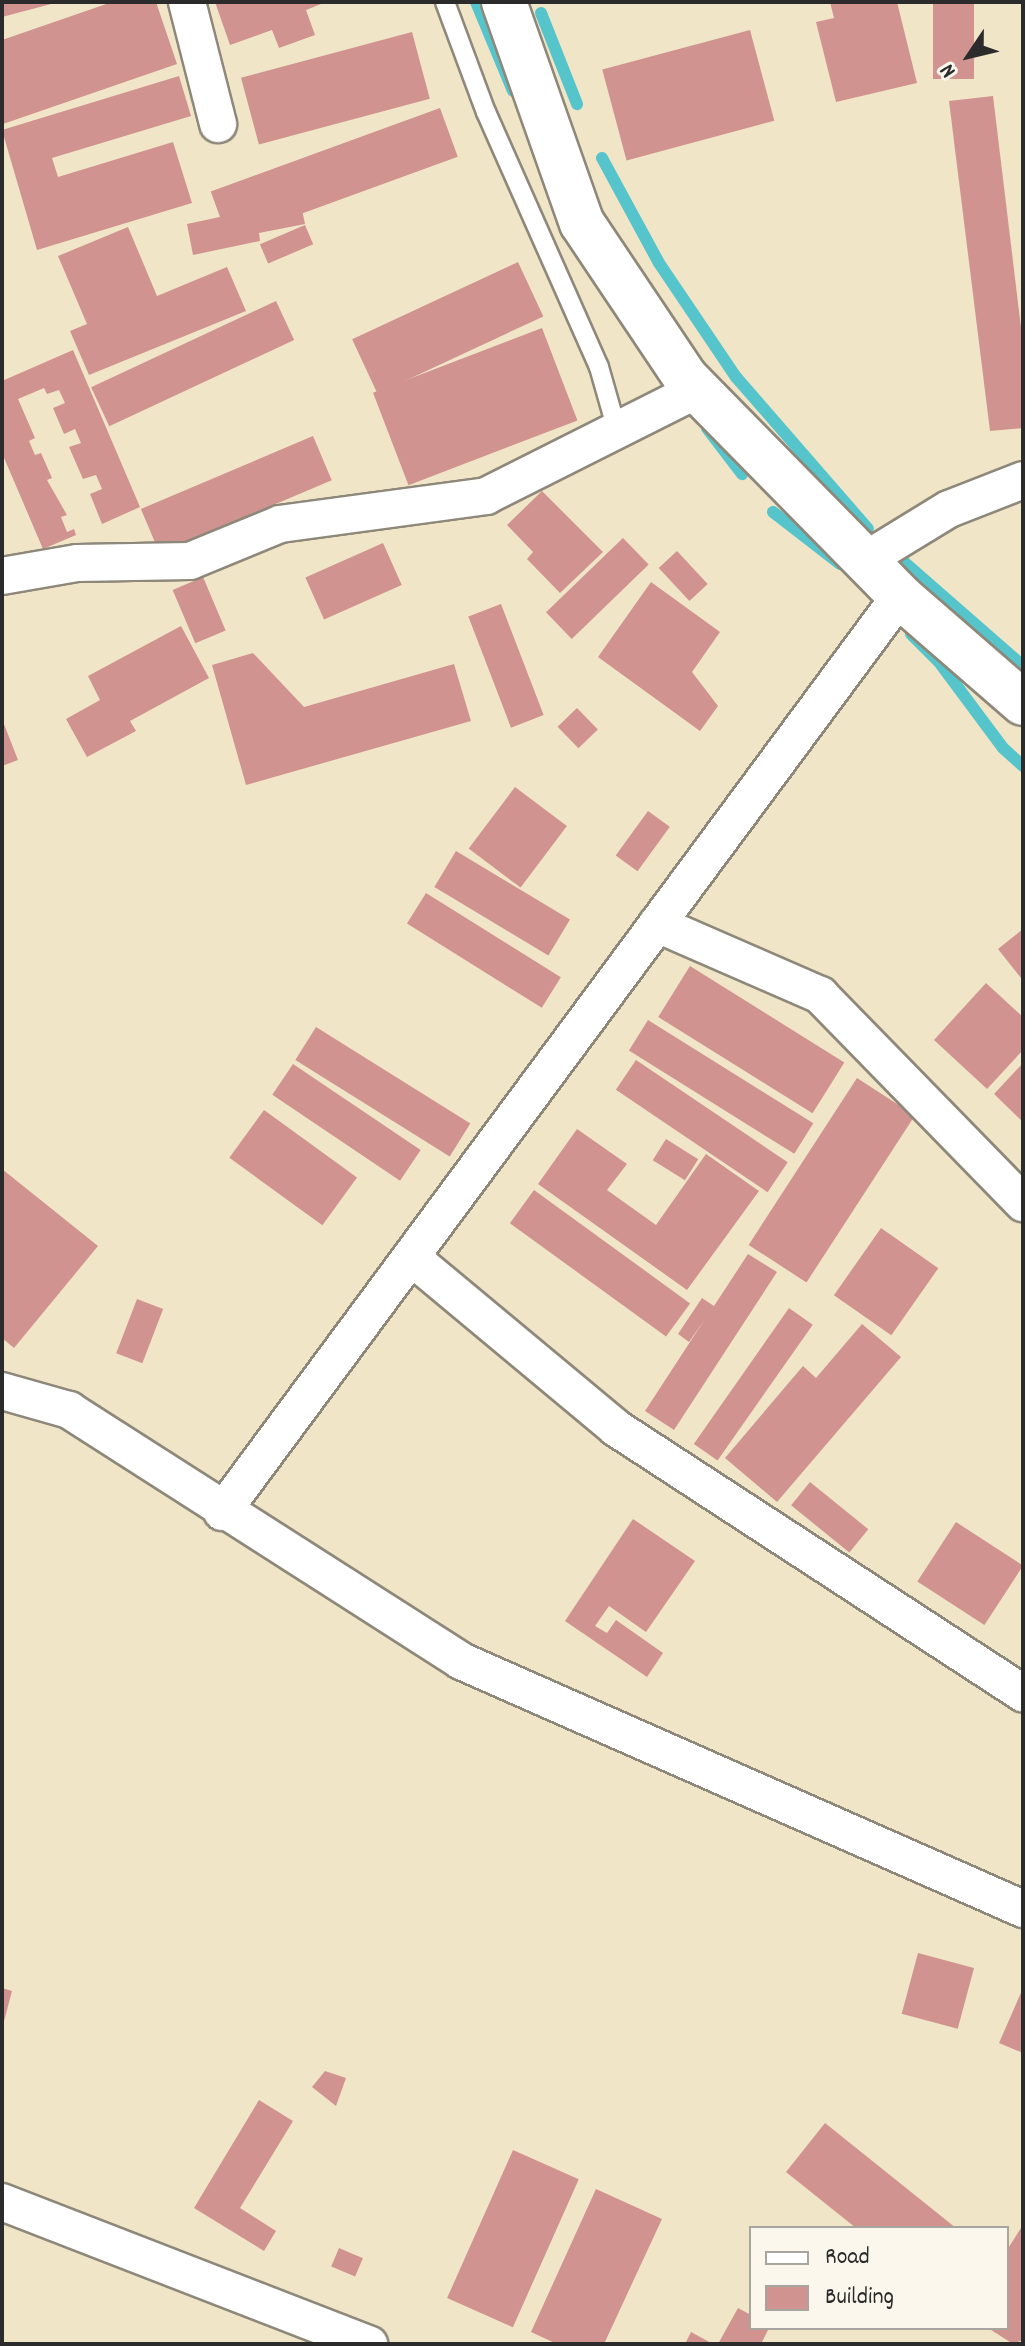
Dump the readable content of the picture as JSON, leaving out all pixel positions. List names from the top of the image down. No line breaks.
{"legend":["Road","Building"],"north":"bottom left"}
